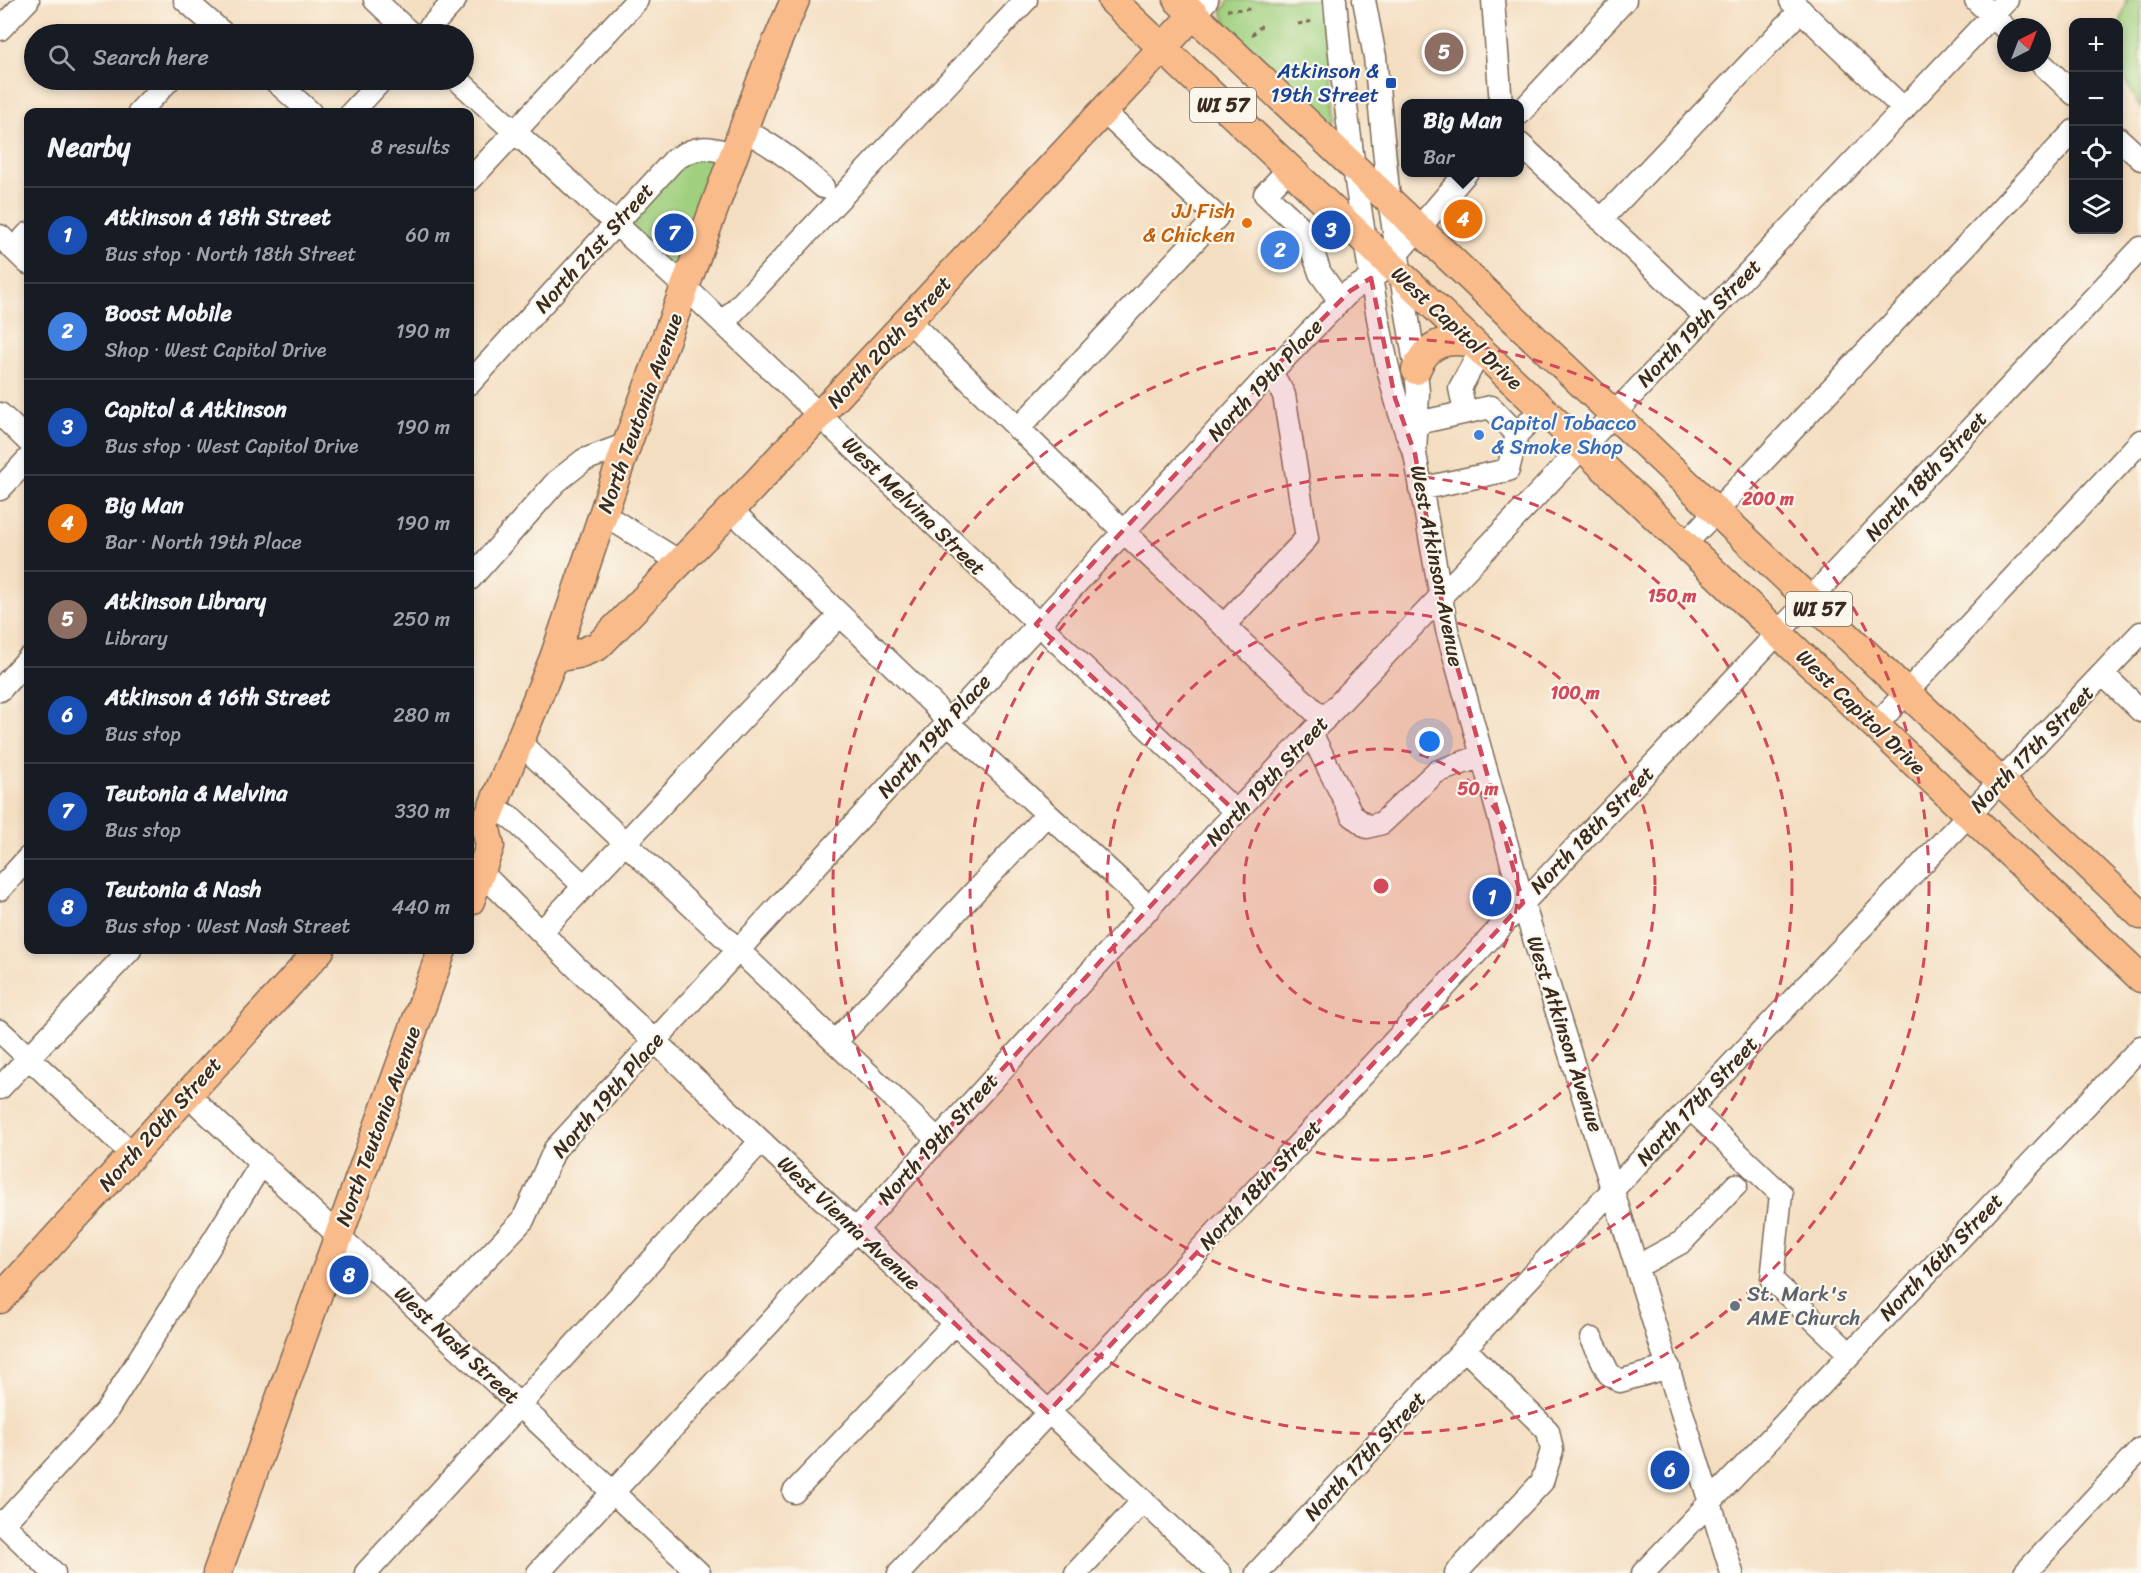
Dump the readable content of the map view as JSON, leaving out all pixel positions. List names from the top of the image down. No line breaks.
{"streets":{"main road":["WI 57","West Capitol Drive","North 20th Street","North Teutonia Avenue"],"street":["North 21st Street","North 19th Street","North 19th Place","North 18th Street","West Melvina Street","West Atkinson Avenue","North 17th Street","West Vienna Avenue","North 16th Street","West Nash Street"]},"crossings":[["WI 57","North 19th Street"],["WI 57","North 20th Street"],["WI 57","North 19th Place"],["WI 57","North 18th Street"],["WI 57","West Atkinson Avenue"],["WI 57","North 17th Street"],["North 21st Street","North Teutonia Avenue"],["North 21st Street","West Melvina Street"],["North 19th Street","West Capitol Drive"],["North 19th Street","West Melvina Street"],["North 19th Street","West Atkinson Avenue"],["North 19th Street","West Vienna Avenue"],["North 19th Street","West Nash Street"],["West Capitol Drive","North 20th Street"],["West Capitol Drive","North 19th Place"],["West Capitol Drive","North 18th Street"],["West Capitol Drive","West Atkinson Avenue"],["West Capitol Drive","North 17th Street"],["North 20th Street","North Teutonia Avenue"],["North 20th Street","West Melvina Street"],["North 20th Street","West Nash Street"],["North 19th Place","West Melvina Street"],["North 19th Place","West Atkinson Avenue"],["North 19th Place","West Vienna Avenue"],["North 19th Place","West Nash Street"],["North Teutonia Avenue","West Melvina Street"],["North Teutonia Avenue","West Vienna Avenue"],["North Teutonia Avenue","West Nash Street"],["North 18th Street","West Atkinson Avenue"],["North 18th Street","West Vienna Avenue"],["West Atkinson Avenue","North 17th Street"],["West Atkinson Avenue","North 16th Street"]],"places":{"transit":["Atkinson & 19th Street"],"other":["JJ Fish & Chicken","Capitol Tobacco & Smoke Shop","St. Mark's AME Church"]},"north":"top right","page":{"map_buttons":["+","−"],"search":"Search here","pins":["5","4","3","7","2","1","8","6"],"popup":["Big Man","Bar"],"heading":["Nearby","8 results"],"list":[{"mark":"1","name":"Atkinson & 18th Street","note":"Bus stop · North 18th Street","value":"60 m"},{"mark":"2","name":"Boost Mobile","note":"Shop · West Capitol Drive","value":"190 m"},{"mark":"3","name":"Capitol & Atkinson","note":"Bus stop · West Capitol Drive","value":"190 m"},{"mark":"4","name":"Big Man","note":"Bar · North 19th Place","value":"190 m"},{"mark":"5","name":"Atkinson Library","note":"Library","value":"250 m"},{"mark":"6","name":"Atkinson & 16th Street","note":"Bus stop","value":"280 m"},{"mark":"7","name":"Teutonia & Melvina","note":"Bus stop","value":"330 m"},{"mark":"8","name":"Teutonia & Nash","note":"Bus stop · West Nash Street","value":"440 m"}]},"rings":["200 m","150 m","100 m","50 m"]}
